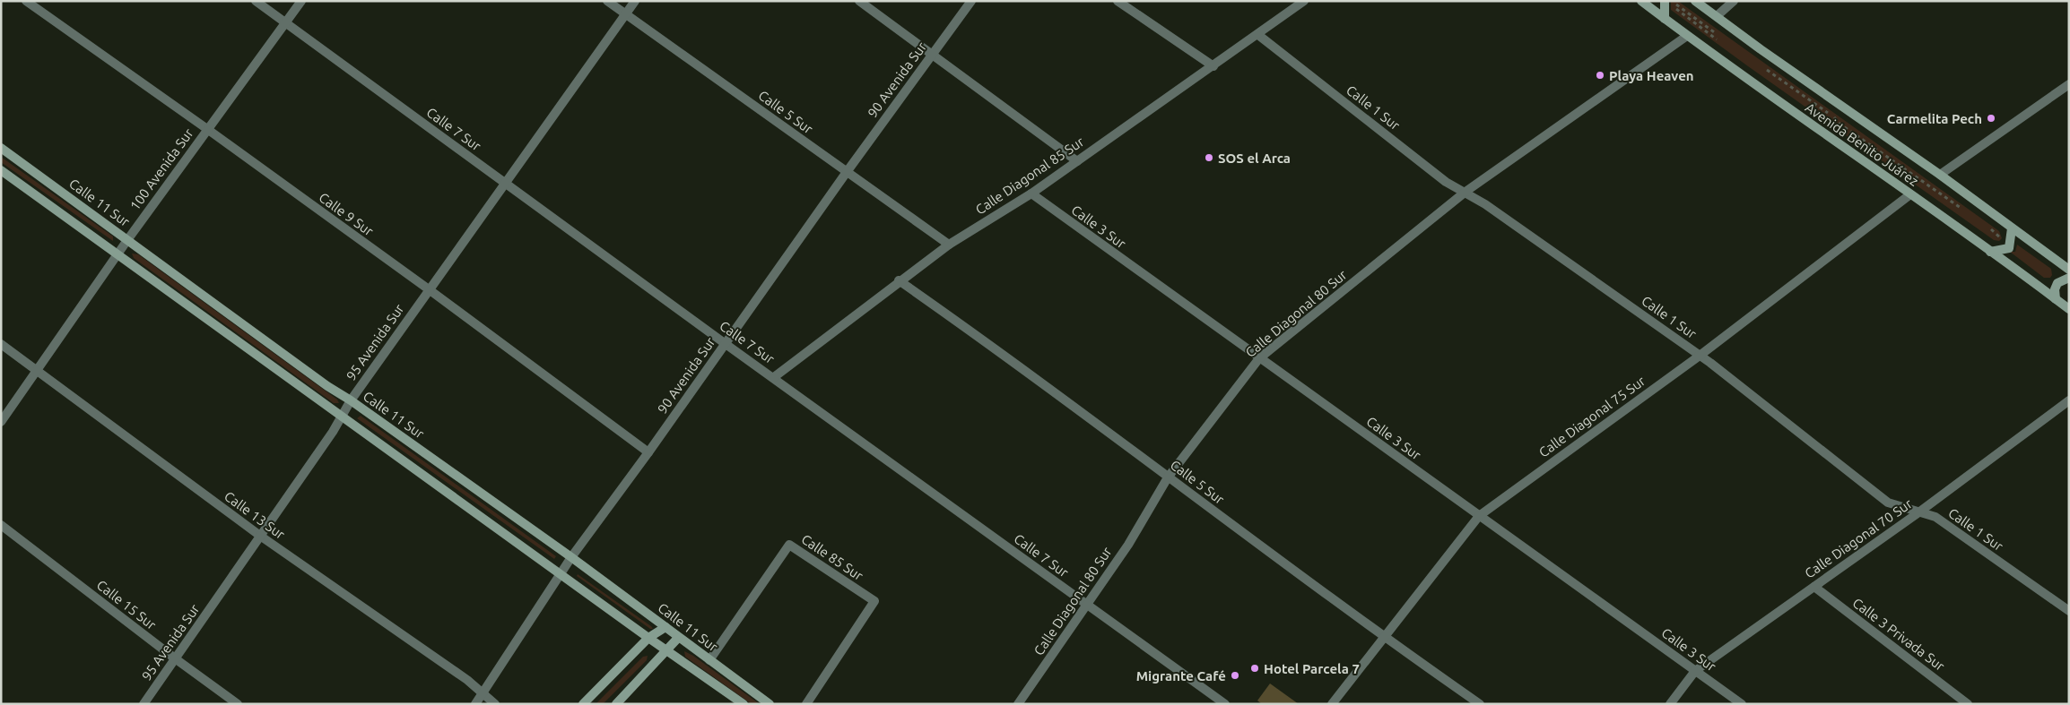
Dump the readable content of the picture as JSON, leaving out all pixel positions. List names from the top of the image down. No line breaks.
{"streets":{"main road":["Avenida Benito Juárez","Calle 11 Sur"],"street":["90 Avenida Sur","Calle 1 Sur","Calle 5 Sur","Calle 7 Sur","100 Avenida Sur","Calle Diagonal 85 Sur","Calle 9 Sur","Calle 3 Sur","Calle Diagonal 80 Sur","95 Avenida Sur","Calle Diagonal 75 Sur","Calle 13 Sur","Calle Diagonal 70 Sur","Calle 85 Sur","Calle 15 Sur","Calle 3 Privada Sur"]},"crossings":[["90 Avenida Sur","Calle 5 Sur"],["90 Avenida Sur","Calle 7 Sur"],["90 Avenida Sur","Calle 11 Sur"],["90 Avenida Sur","Calle 9 Sur"],["90 Avenida Sur","Calle 13 Sur"],["Calle 1 Sur","Calle Diagonal 85 Sur"],["Calle 1 Sur","Calle Diagonal 80 Sur"],["Calle 1 Sur","Calle Diagonal 75 Sur"],["Calle 1 Sur","Calle Diagonal 70 Sur"],["Calle 5 Sur","Calle Diagonal 85 Sur"],["Calle 5 Sur","Calle Diagonal 80 Sur"],["Calle 5 Sur","95 Avenida Sur"],["Calle 5 Sur","Calle Diagonal 75 Sur"],["Calle 7 Sur","100 Avenida Sur"],["Calle 7 Sur","Calle Diagonal 85 Sur"],["Calle 7 Sur","Calle Diagonal 80 Sur"],["Calle 7 Sur","95 Avenida Sur"],["Avenida Benito Juárez","Calle Diagonal 80 Sur"],["Avenida Benito Juárez","Calle Diagonal 75 Sur"],["100 Avenida Sur","Calle 11 Sur"],["100 Avenida Sur","Calle 9 Sur"],["100 Avenida Sur","Calle 13 Sur"],["Calle Diagonal 85 Sur","Calle 3 Sur"],["Calle 11 Sur","95 Avenida Sur"],["Calle 11 Sur","Calle 85 Sur"],["Calle 9 Sur","95 Avenida Sur"],["Calle 3 Sur","Calle Diagonal 80 Sur"],["Calle 3 Sur","Calle Diagonal 75 Sur"],["Calle 3 Sur","Calle Diagonal 70 Sur"],["95 Avenida Sur","Calle 13 Sur"],["95 Avenida Sur","Calle 15 Sur"],["Calle Diagonal 70 Sur","Calle 3 Privada Sur"]],"places":["Playa Heaven","Carmelita Pech","SOS el Arca","Hotel Parcela 7","Migrante Café"]}
